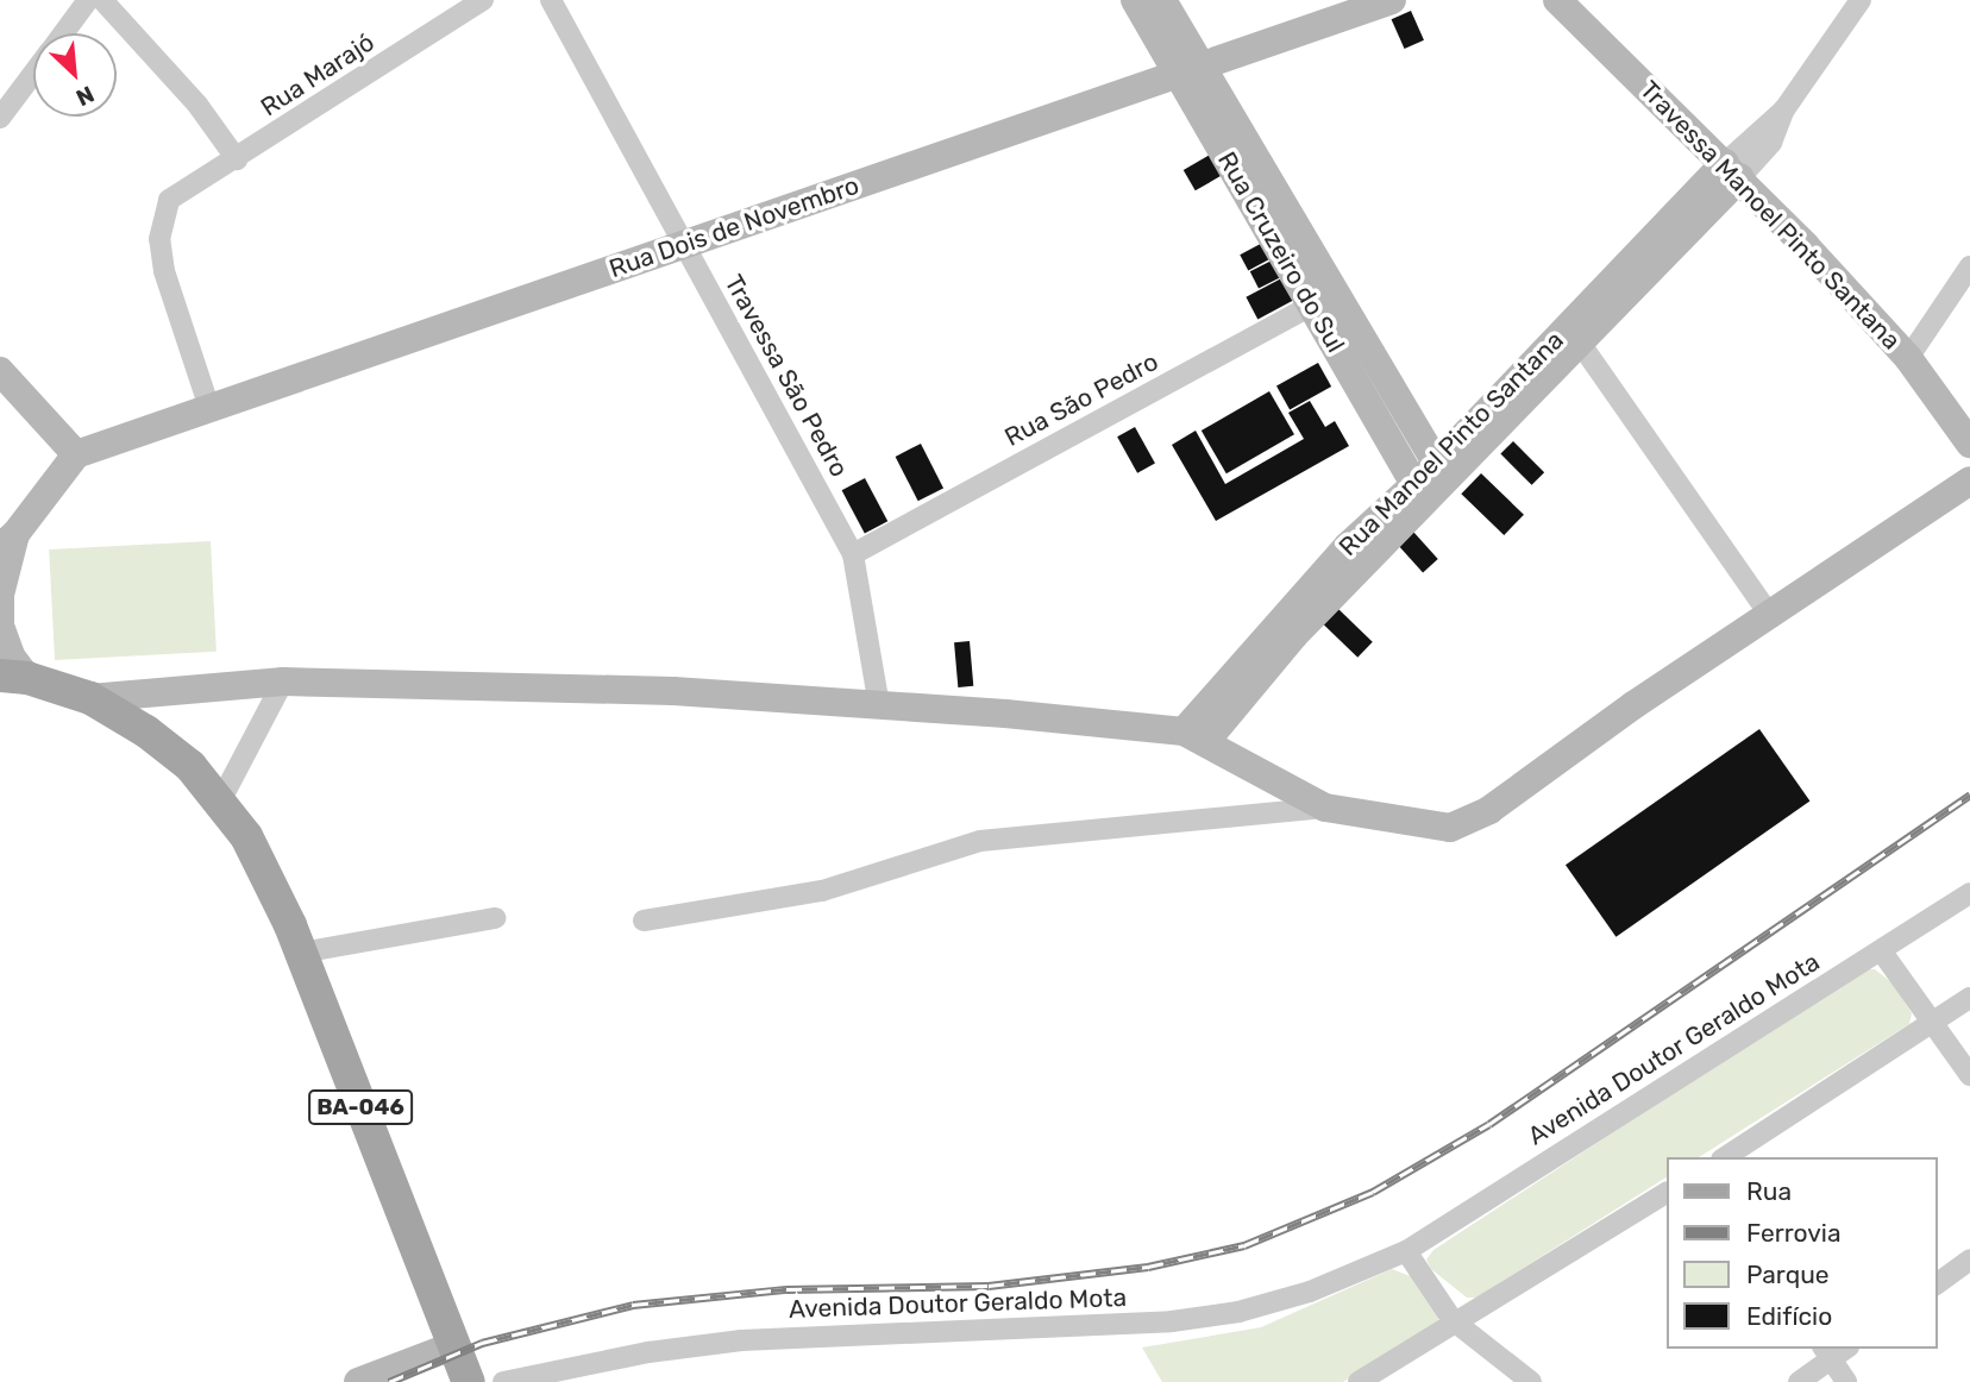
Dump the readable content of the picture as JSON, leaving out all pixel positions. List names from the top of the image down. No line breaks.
{"streets":{"main road":["BA-046"],"street":["Rua Marajó","Travessa Manoel Pinto Santana","Rua Dois de Novembro","Rua Cruzeiro do Sul","Travessa São Pedro","Rua São Pedro","Rua Manoel Pinto Santana","Avenida Doutor Geraldo Mota"]},"crossings":[["Rua Marajó","Rua Dois de Novembro"],["Travessa Manoel Pinto Santana","Rua Manoel Pinto Santana"],["Rua Dois de Novembro","Rua Cruzeiro do Sul"],["Rua Dois de Novembro","Travessa São Pedro"],["Rua Cruzeiro do Sul","Rua São Pedro"],["Rua Cruzeiro do Sul","Rua Manoel Pinto Santana"],["Travessa São Pedro","Rua São Pedro"]],"legend":["Rua","Ferrovia","Parque","Edifício"],"north":"bottom right"}
